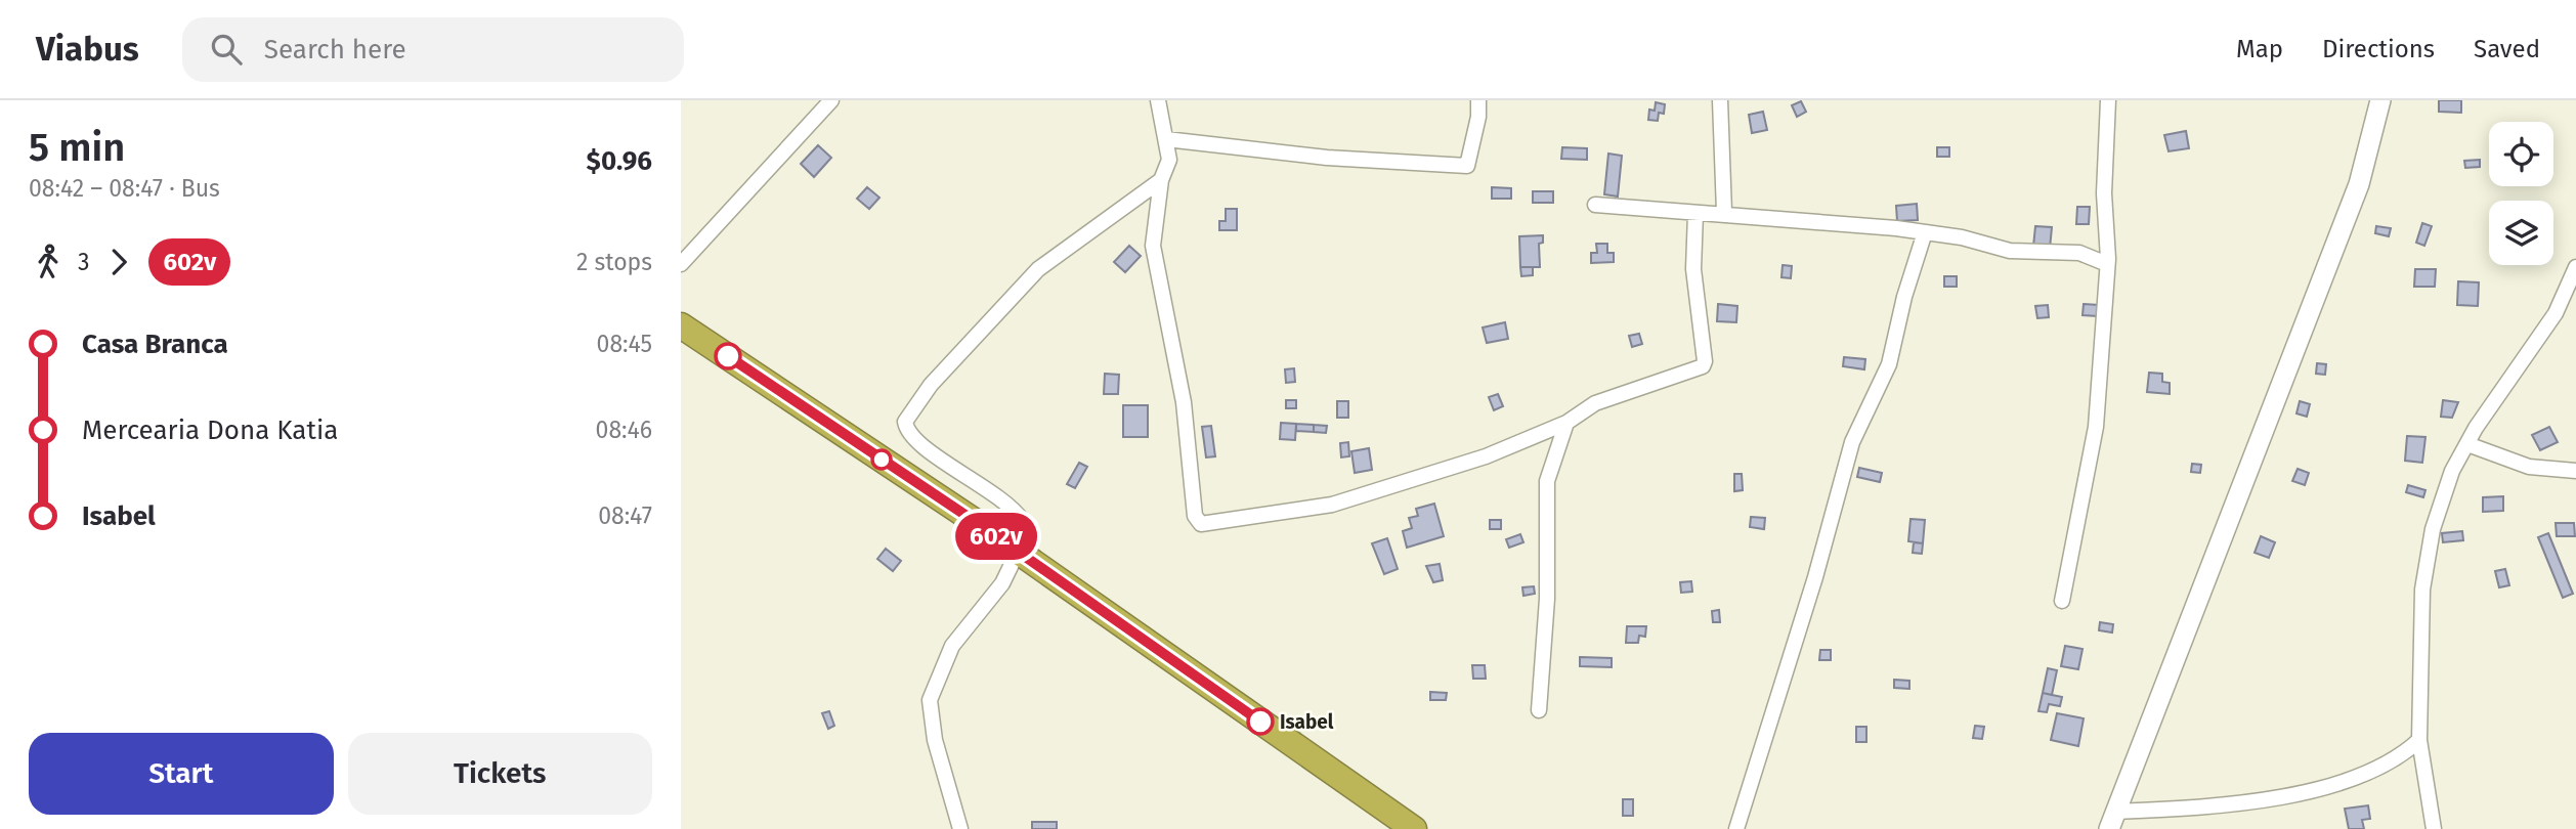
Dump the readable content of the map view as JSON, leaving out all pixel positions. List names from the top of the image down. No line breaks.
{"places":["Isabel"],"lines":["bus line 602v"],"page":{"header":"Viabus","search":"Search here","nav":["Map","Directions","Saved"],"heading":["5 min","08:42 – 08:47 · Bus","$0.96"],"on_map":"602v","legs":["3","602v","2 stops"],"list":[{"name":"Casa Branca","value":"08:45"},{"name":"Mercearia Dona Katia","value":"08:46"},{"name":"Isabel","value":"08:47"}],"buttons":["Start","Tickets"]}}
